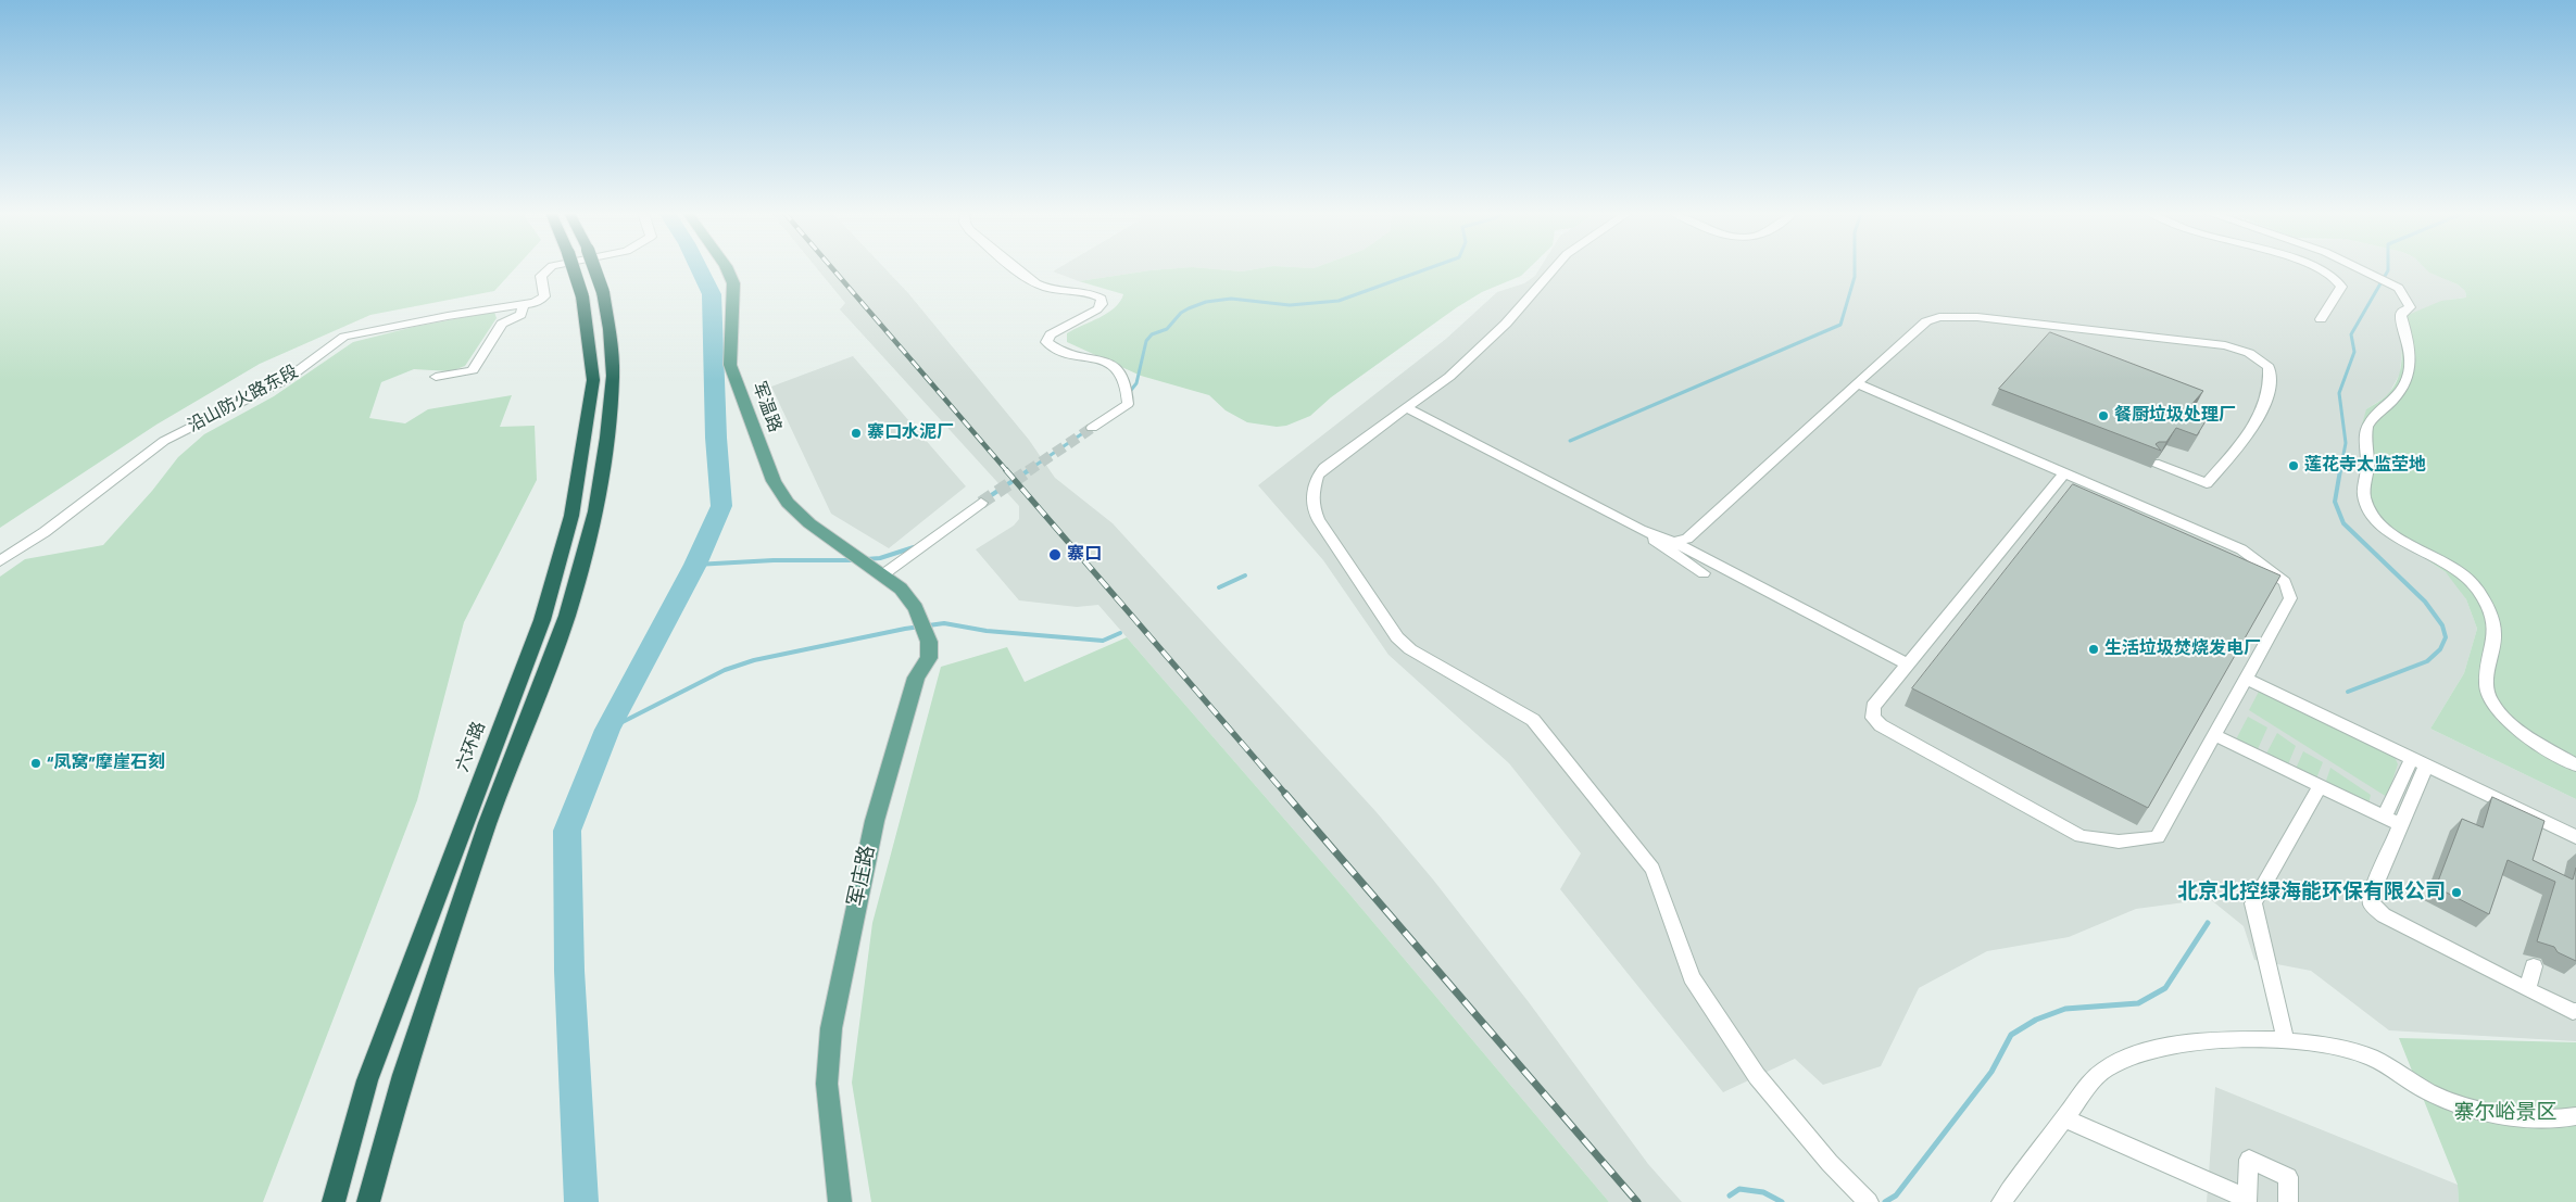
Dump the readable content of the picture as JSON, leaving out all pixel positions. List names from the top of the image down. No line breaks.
{"streets":{"highway":["六环路"],"main road":["军温路","军庄路"],"street":["沿山防火路东段"]},"crossings":[["军温路","军庄路"]],"parks":["寨尔峪景区"],"places":["餐厨垃圾处理厂","寨口水泥厂","莲花寺太监茔地","寨口","生活垃圾焚烧发电厂","“凤窝”摩崖石刻","北京北控绿海能环保有限公司"]}
